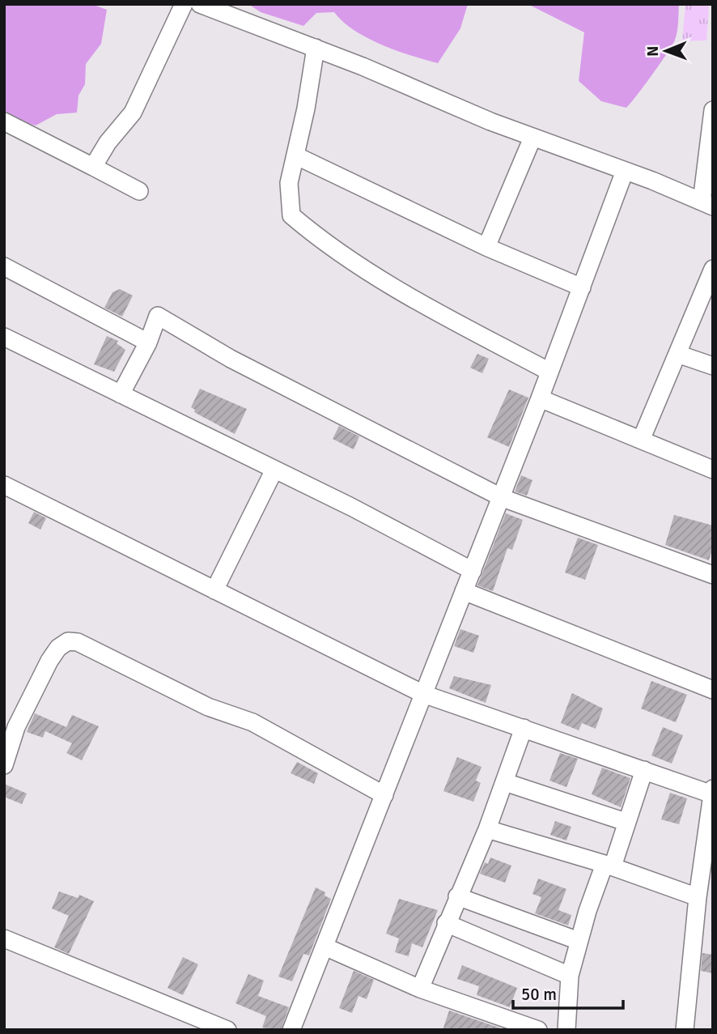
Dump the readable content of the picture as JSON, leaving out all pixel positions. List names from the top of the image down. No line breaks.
{"scale_bar":"50 m","north":"left"}
